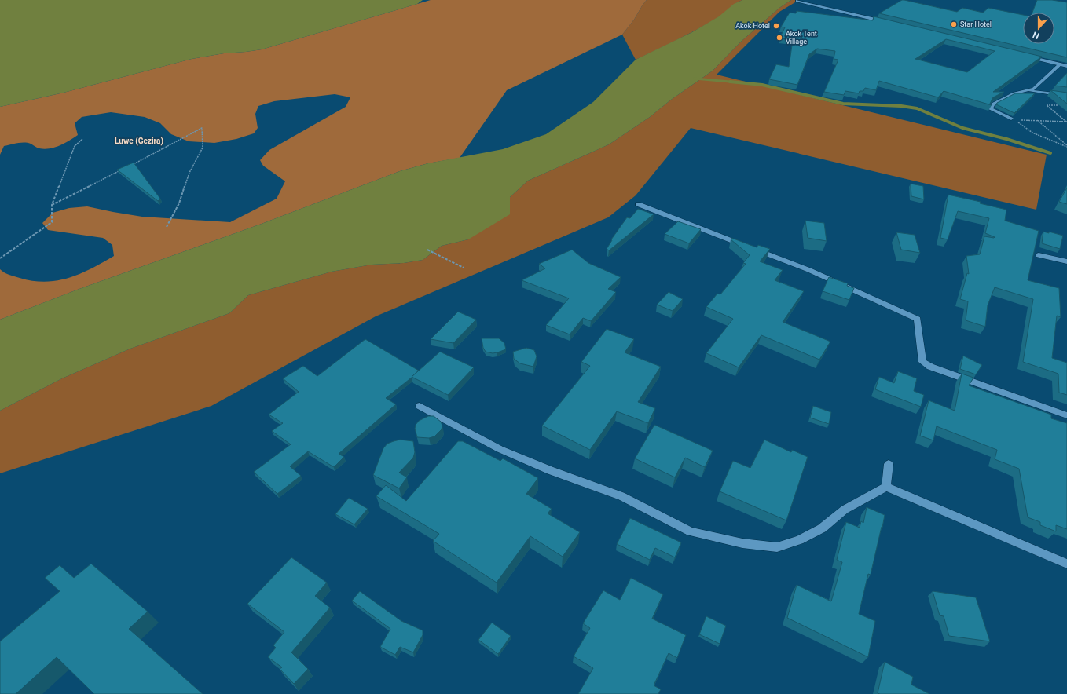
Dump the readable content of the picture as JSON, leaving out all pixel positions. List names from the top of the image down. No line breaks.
{"districts":["Luwe (Gezira)"],"places":["Star Hotel","Akok Hotel","Akok Tent Village"],"north":"bottom"}
